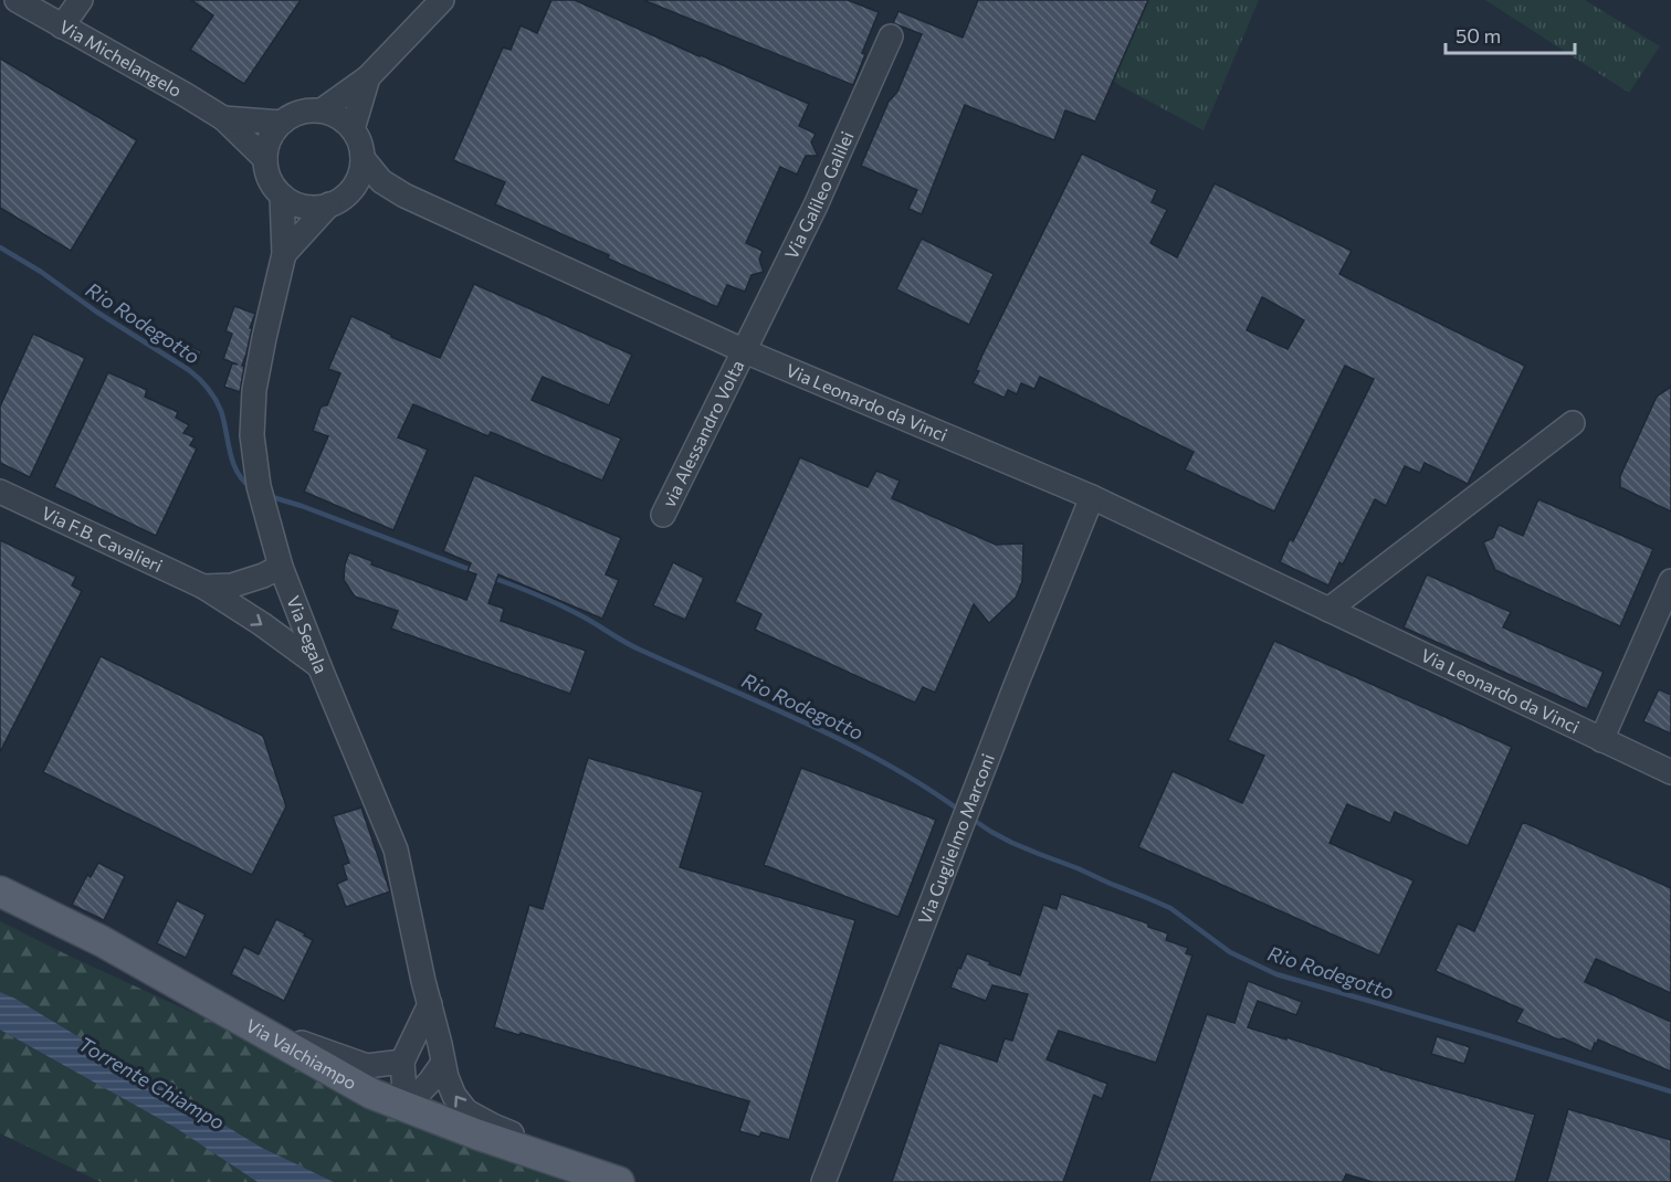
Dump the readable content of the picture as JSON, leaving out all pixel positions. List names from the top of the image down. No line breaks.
{"streets":{"main road":["Via Valchiampo"],"street":["Via Michelangelo","Via Galileo Galilei","Via Leonardo da Vinci","via Alessandro Volta","Via F.B. Cavalieri","Via Segala","Via Guglielmo Marconi"]},"crossings":[["Via Michelangelo","Via Leonardo da Vinci"],["Via Michelangelo","Via Segala"],["Via Galileo Galilei","Via Leonardo da Vinci"],["Via Galileo Galilei","via Alessandro Volta"],["Via Leonardo da Vinci","via Alessandro Volta"],["Via Leonardo da Vinci","Via Segala"],["Via Leonardo da Vinci","Via Guglielmo Marconi"],["Via F.B. Cavalieri","Via Segala"],["Via Segala","Via Valchiampo"]],"water":["Rio Rodegotto","Torrente Chiampo"],"scale_bar":"50 m"}
